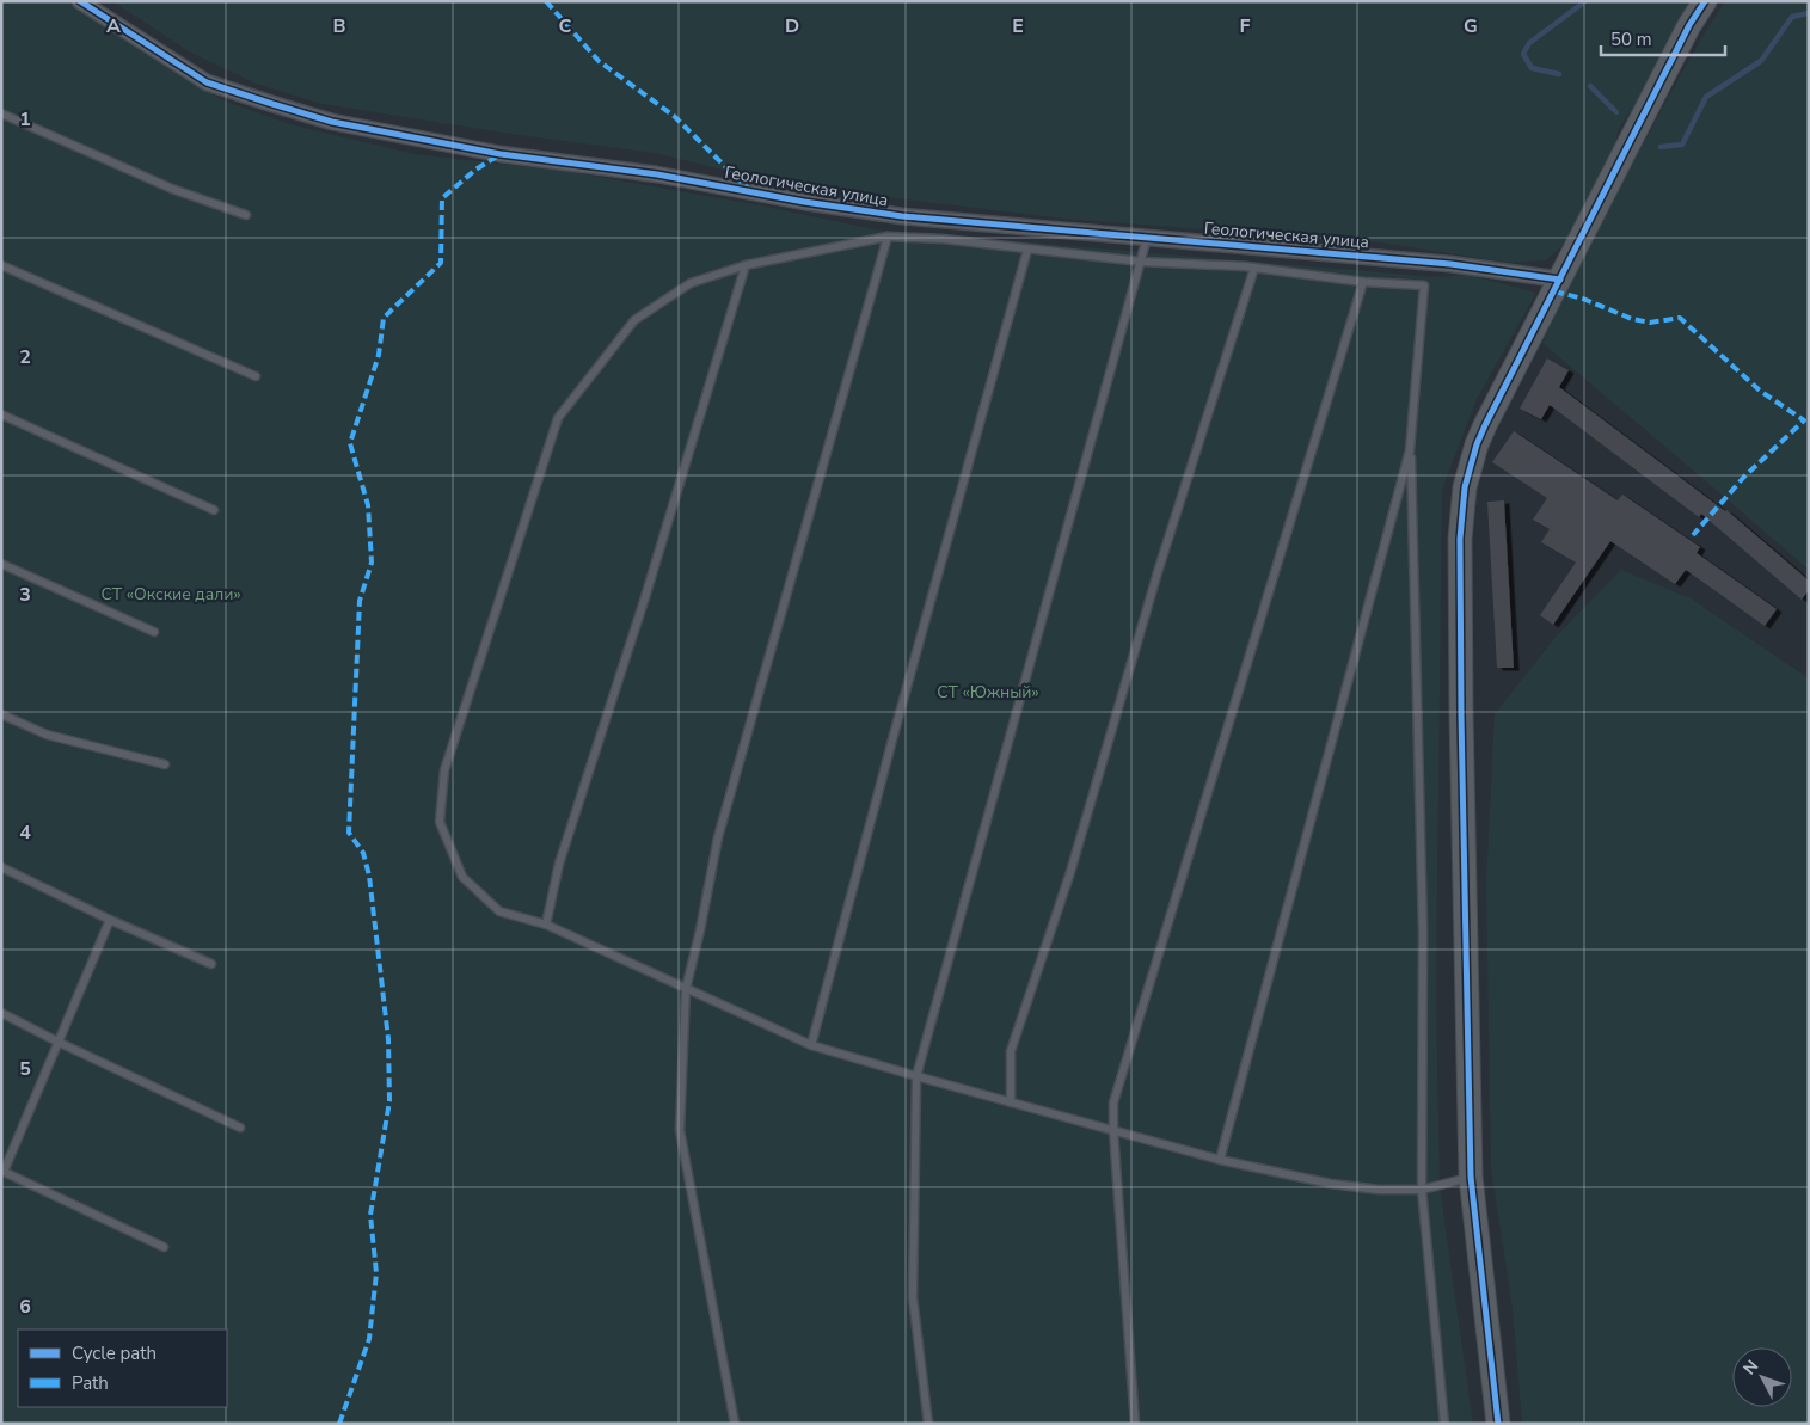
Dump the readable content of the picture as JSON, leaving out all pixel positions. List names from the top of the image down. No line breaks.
{"streets":{"street":["Геологическая улица"]},"parks":["СТ «Окские дали»","СТ «Южный»"],"legend":["Cycle path","Path"],"scale_bar":"50 m","north":"top left","grid":{"columns":["A","B","C","D","E","F","G"],"rows":["1","2","3","4","5","6"]}}
